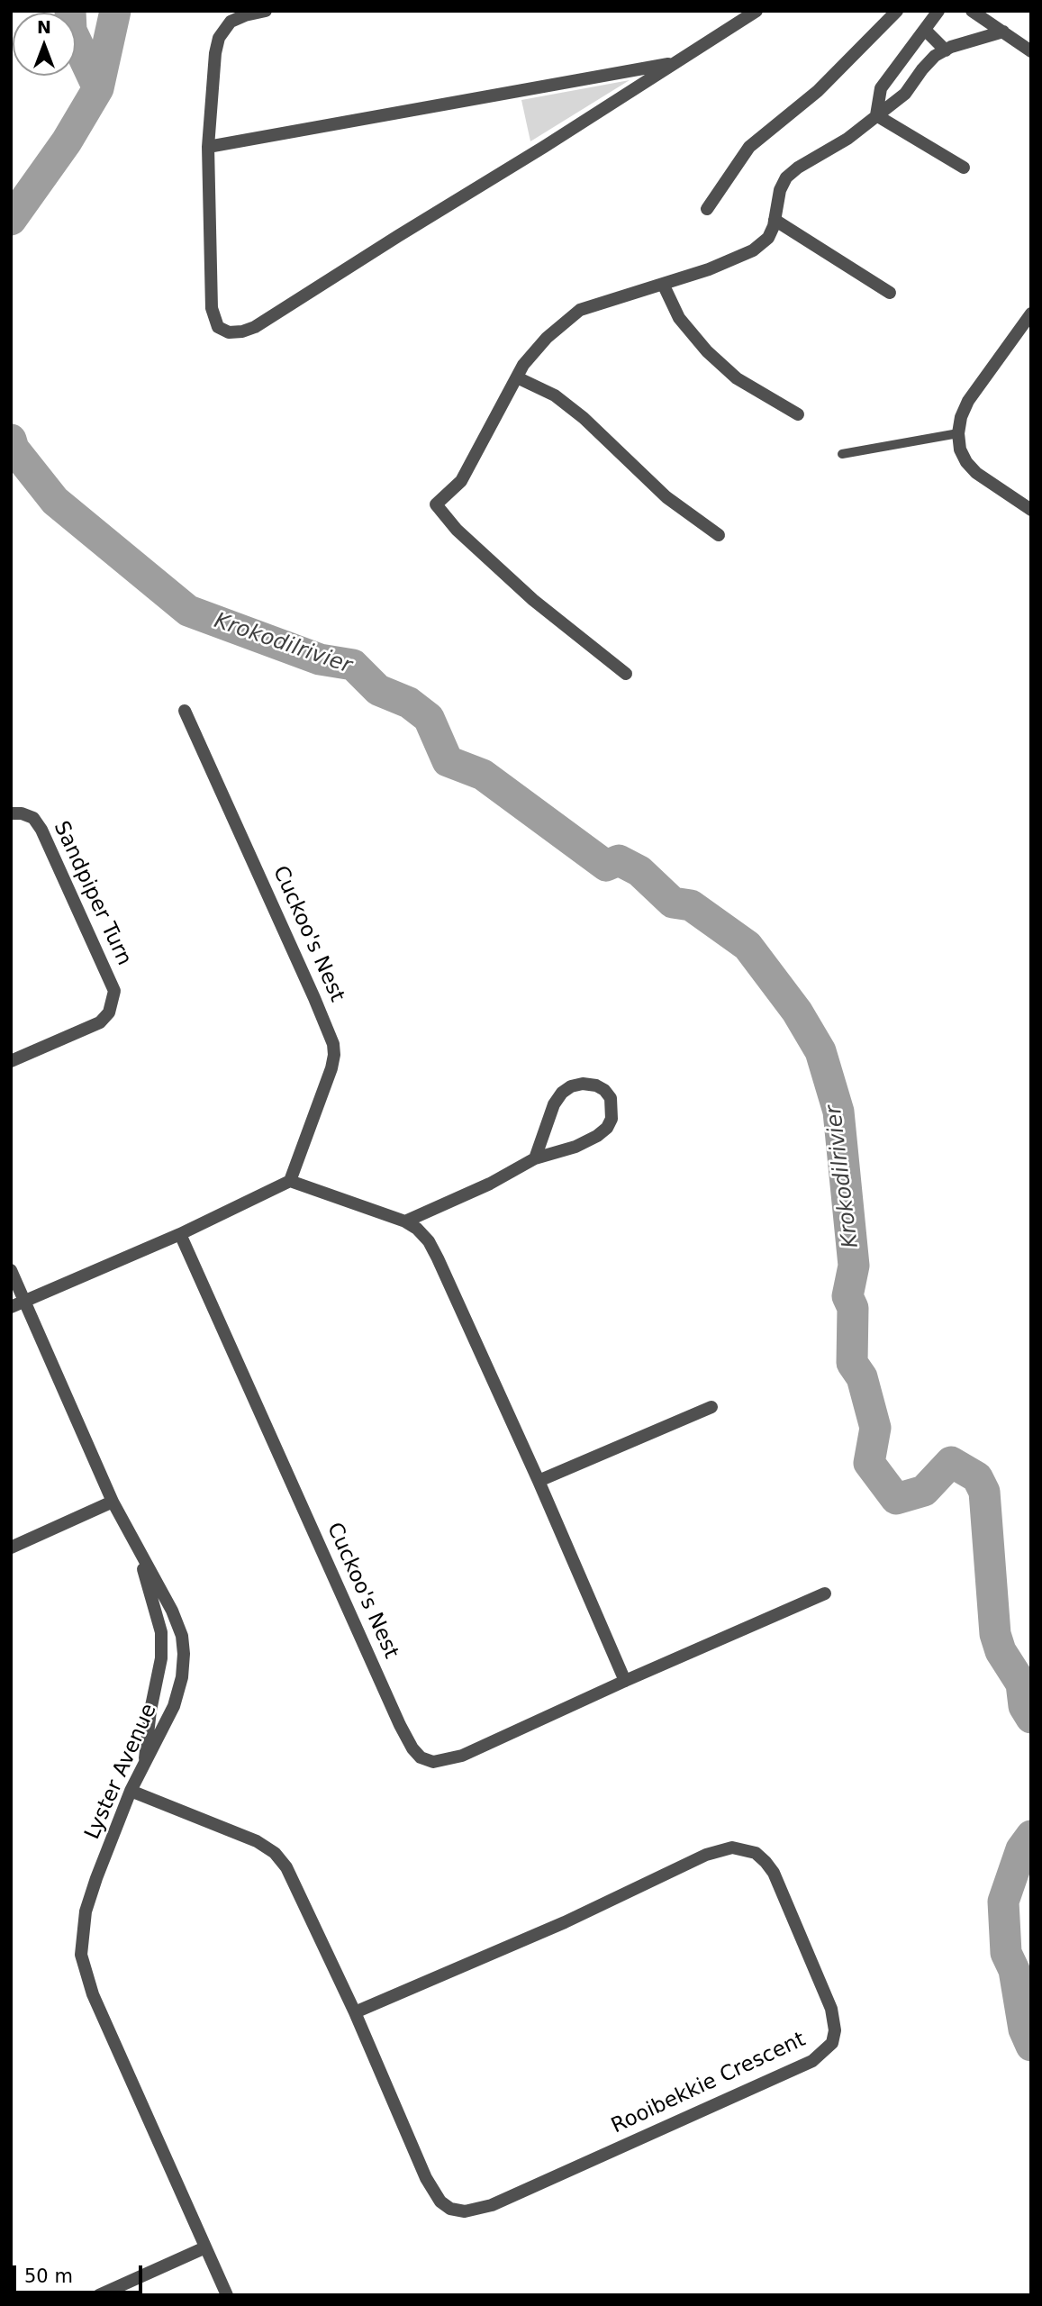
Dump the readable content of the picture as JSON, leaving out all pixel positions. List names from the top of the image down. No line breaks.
{"streets":{"street":["Sandpiper Turn","Cuckoo's Nest","Lyster Avenue","Rooibekkie Crescent"]},"crossings":[["Lyster Avenue","Rooibekkie Crescent"]],"water":["Krokodilrivier"],"scale_bar":"50 m","north":"top"}
